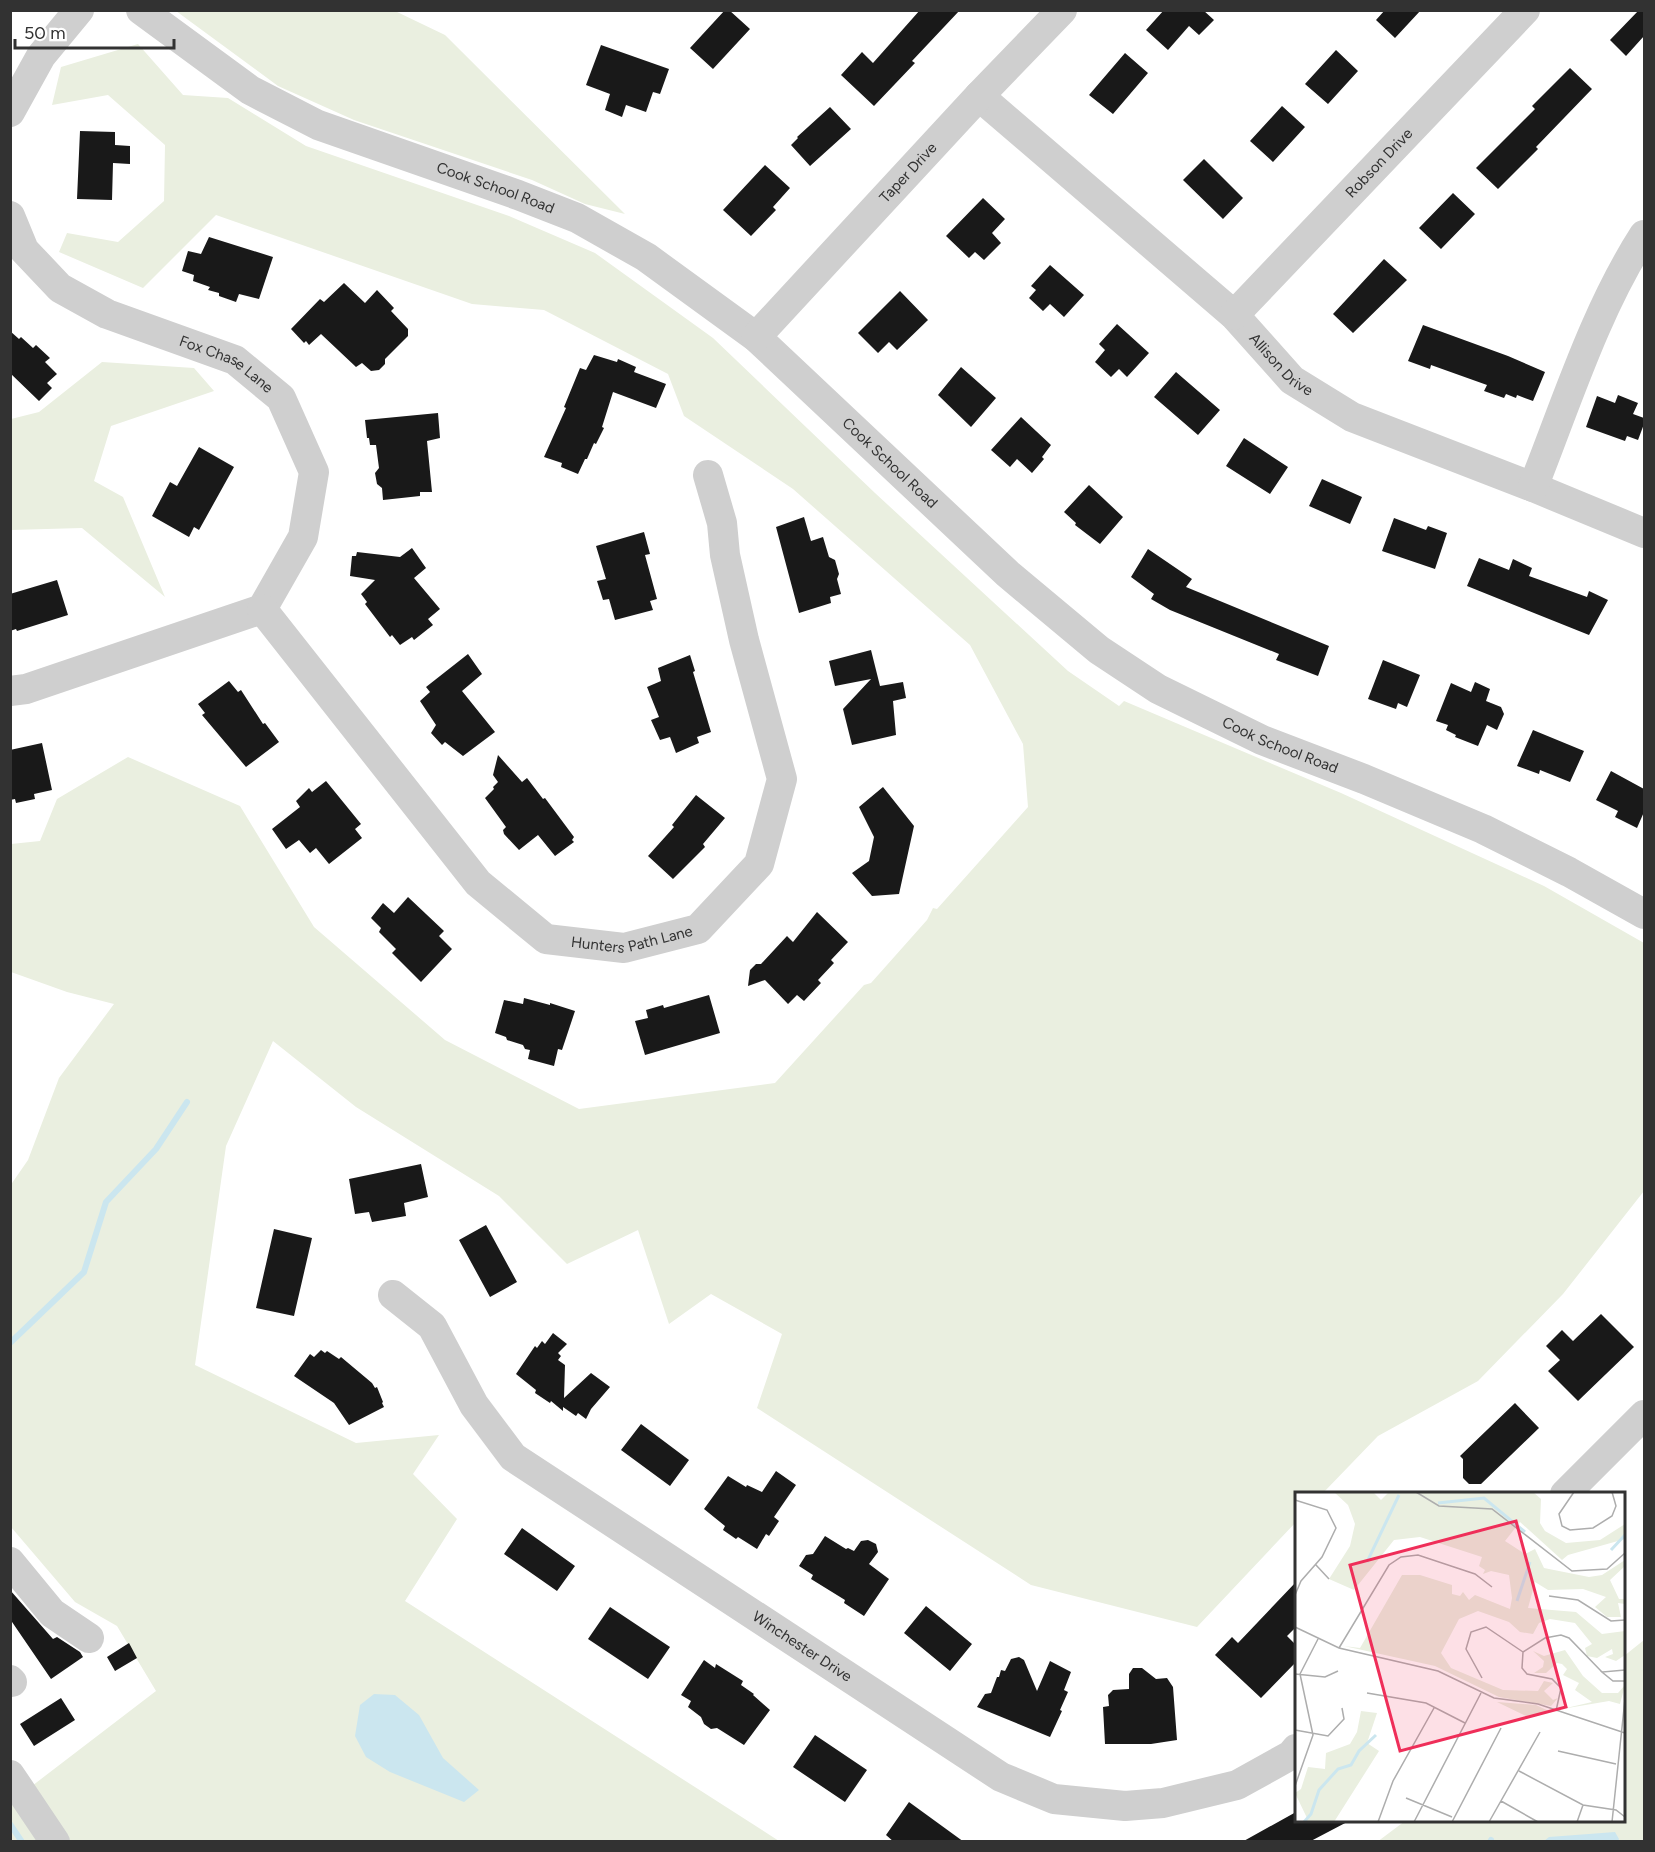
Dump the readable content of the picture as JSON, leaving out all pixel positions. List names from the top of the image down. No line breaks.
{"streets":{"street":["Robson Drive","Taper Drive","Cook School Road","Allison Drive","Fox Chase Lane","Hunters Path Lane","Winchester Drive"]},"crossings":[["Robson Drive","Allison Drive"],["Taper Drive","Cook School Road"],["Taper Drive","Allison Drive"],["Fox Chase Lane","Hunters Path Lane"]],"scale_bar":"50 m"}
